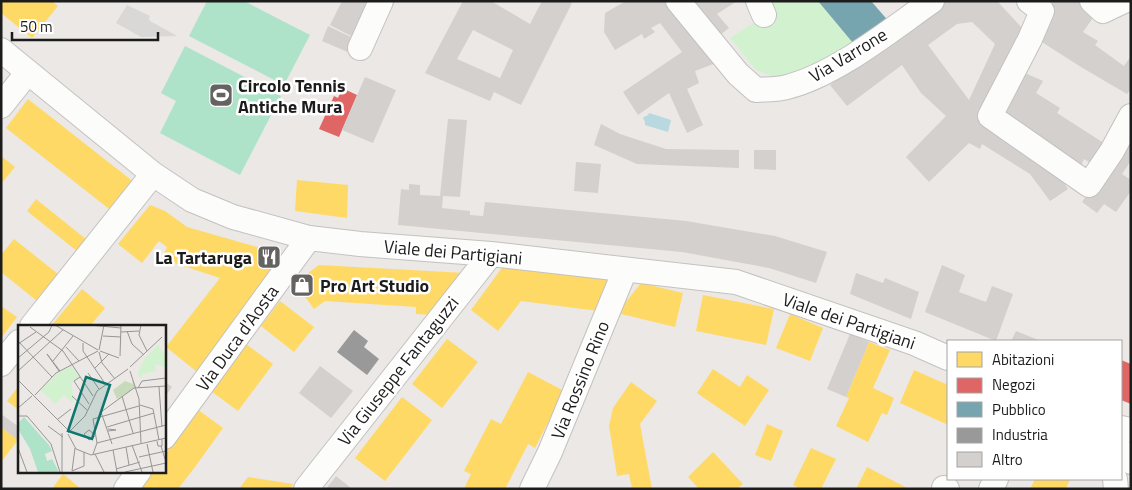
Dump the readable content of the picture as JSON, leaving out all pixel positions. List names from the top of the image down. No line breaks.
{"streets":{"street":["Via Varrone","Viale dei Partigiani","Via Duca d'Aosta","Via Giuseppe Fantaguzzi","Via Rossino Rino"]},"crossings":[["Viale dei Partigiani","Via Duca d'Aosta"],["Viale dei Partigiani","Via Giuseppe Fantaguzzi"],["Viale dei Partigiani","Via Rossino Rino"]],"places":{"sports":["Circolo Tennis Antiche Mura"],"restaurant":["La Tartaruga"],"shop":["Pro Art Studio"]},"legend":["Abitazioni","Negozi","Pubblico","Industria","Altro"],"scale_bar":"50 m"}
